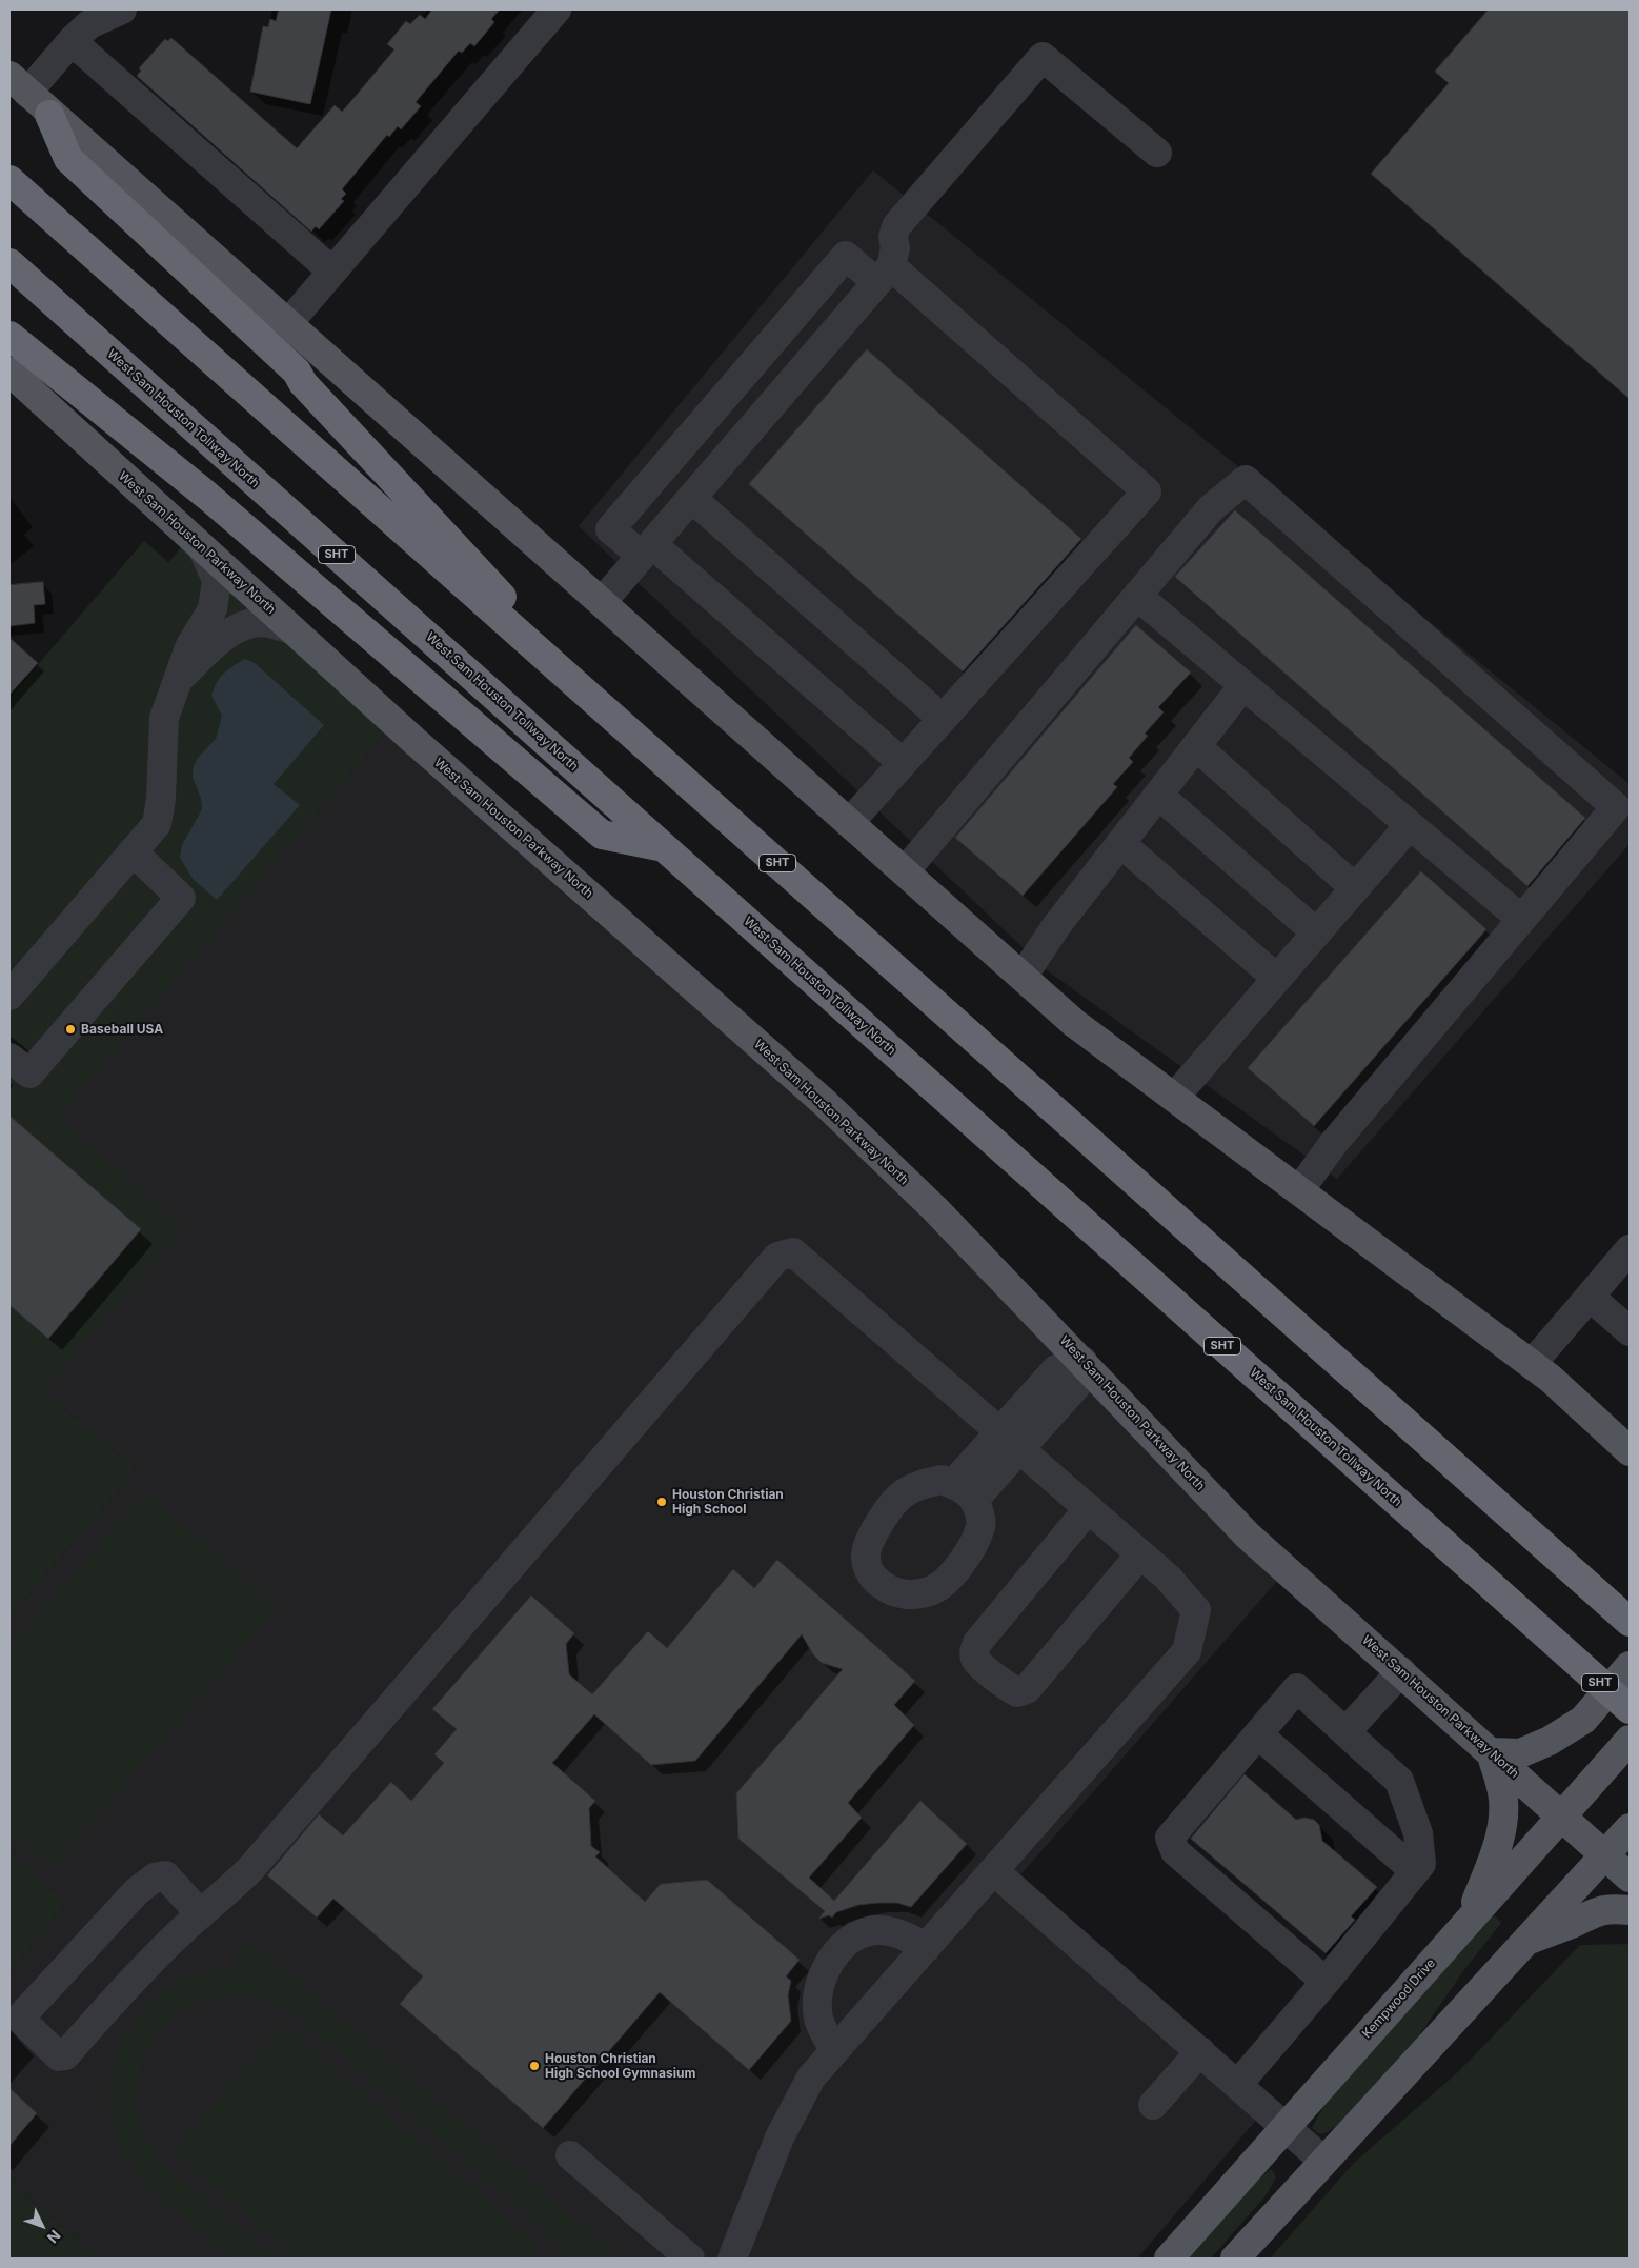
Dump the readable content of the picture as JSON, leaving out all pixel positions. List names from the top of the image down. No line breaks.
{"streets":{"highway":["West Sam Houston Tollway North","SHT"],"main road":["West Sam Houston Parkway North","Kempwood Drive"]},"crossings":[["West Sam Houston Parkway North","Kempwood Drive"]],"places":["Baseball USA","Houston Christian High School","Houston Christian High School Gymnasium"],"north":"bottom right"}
